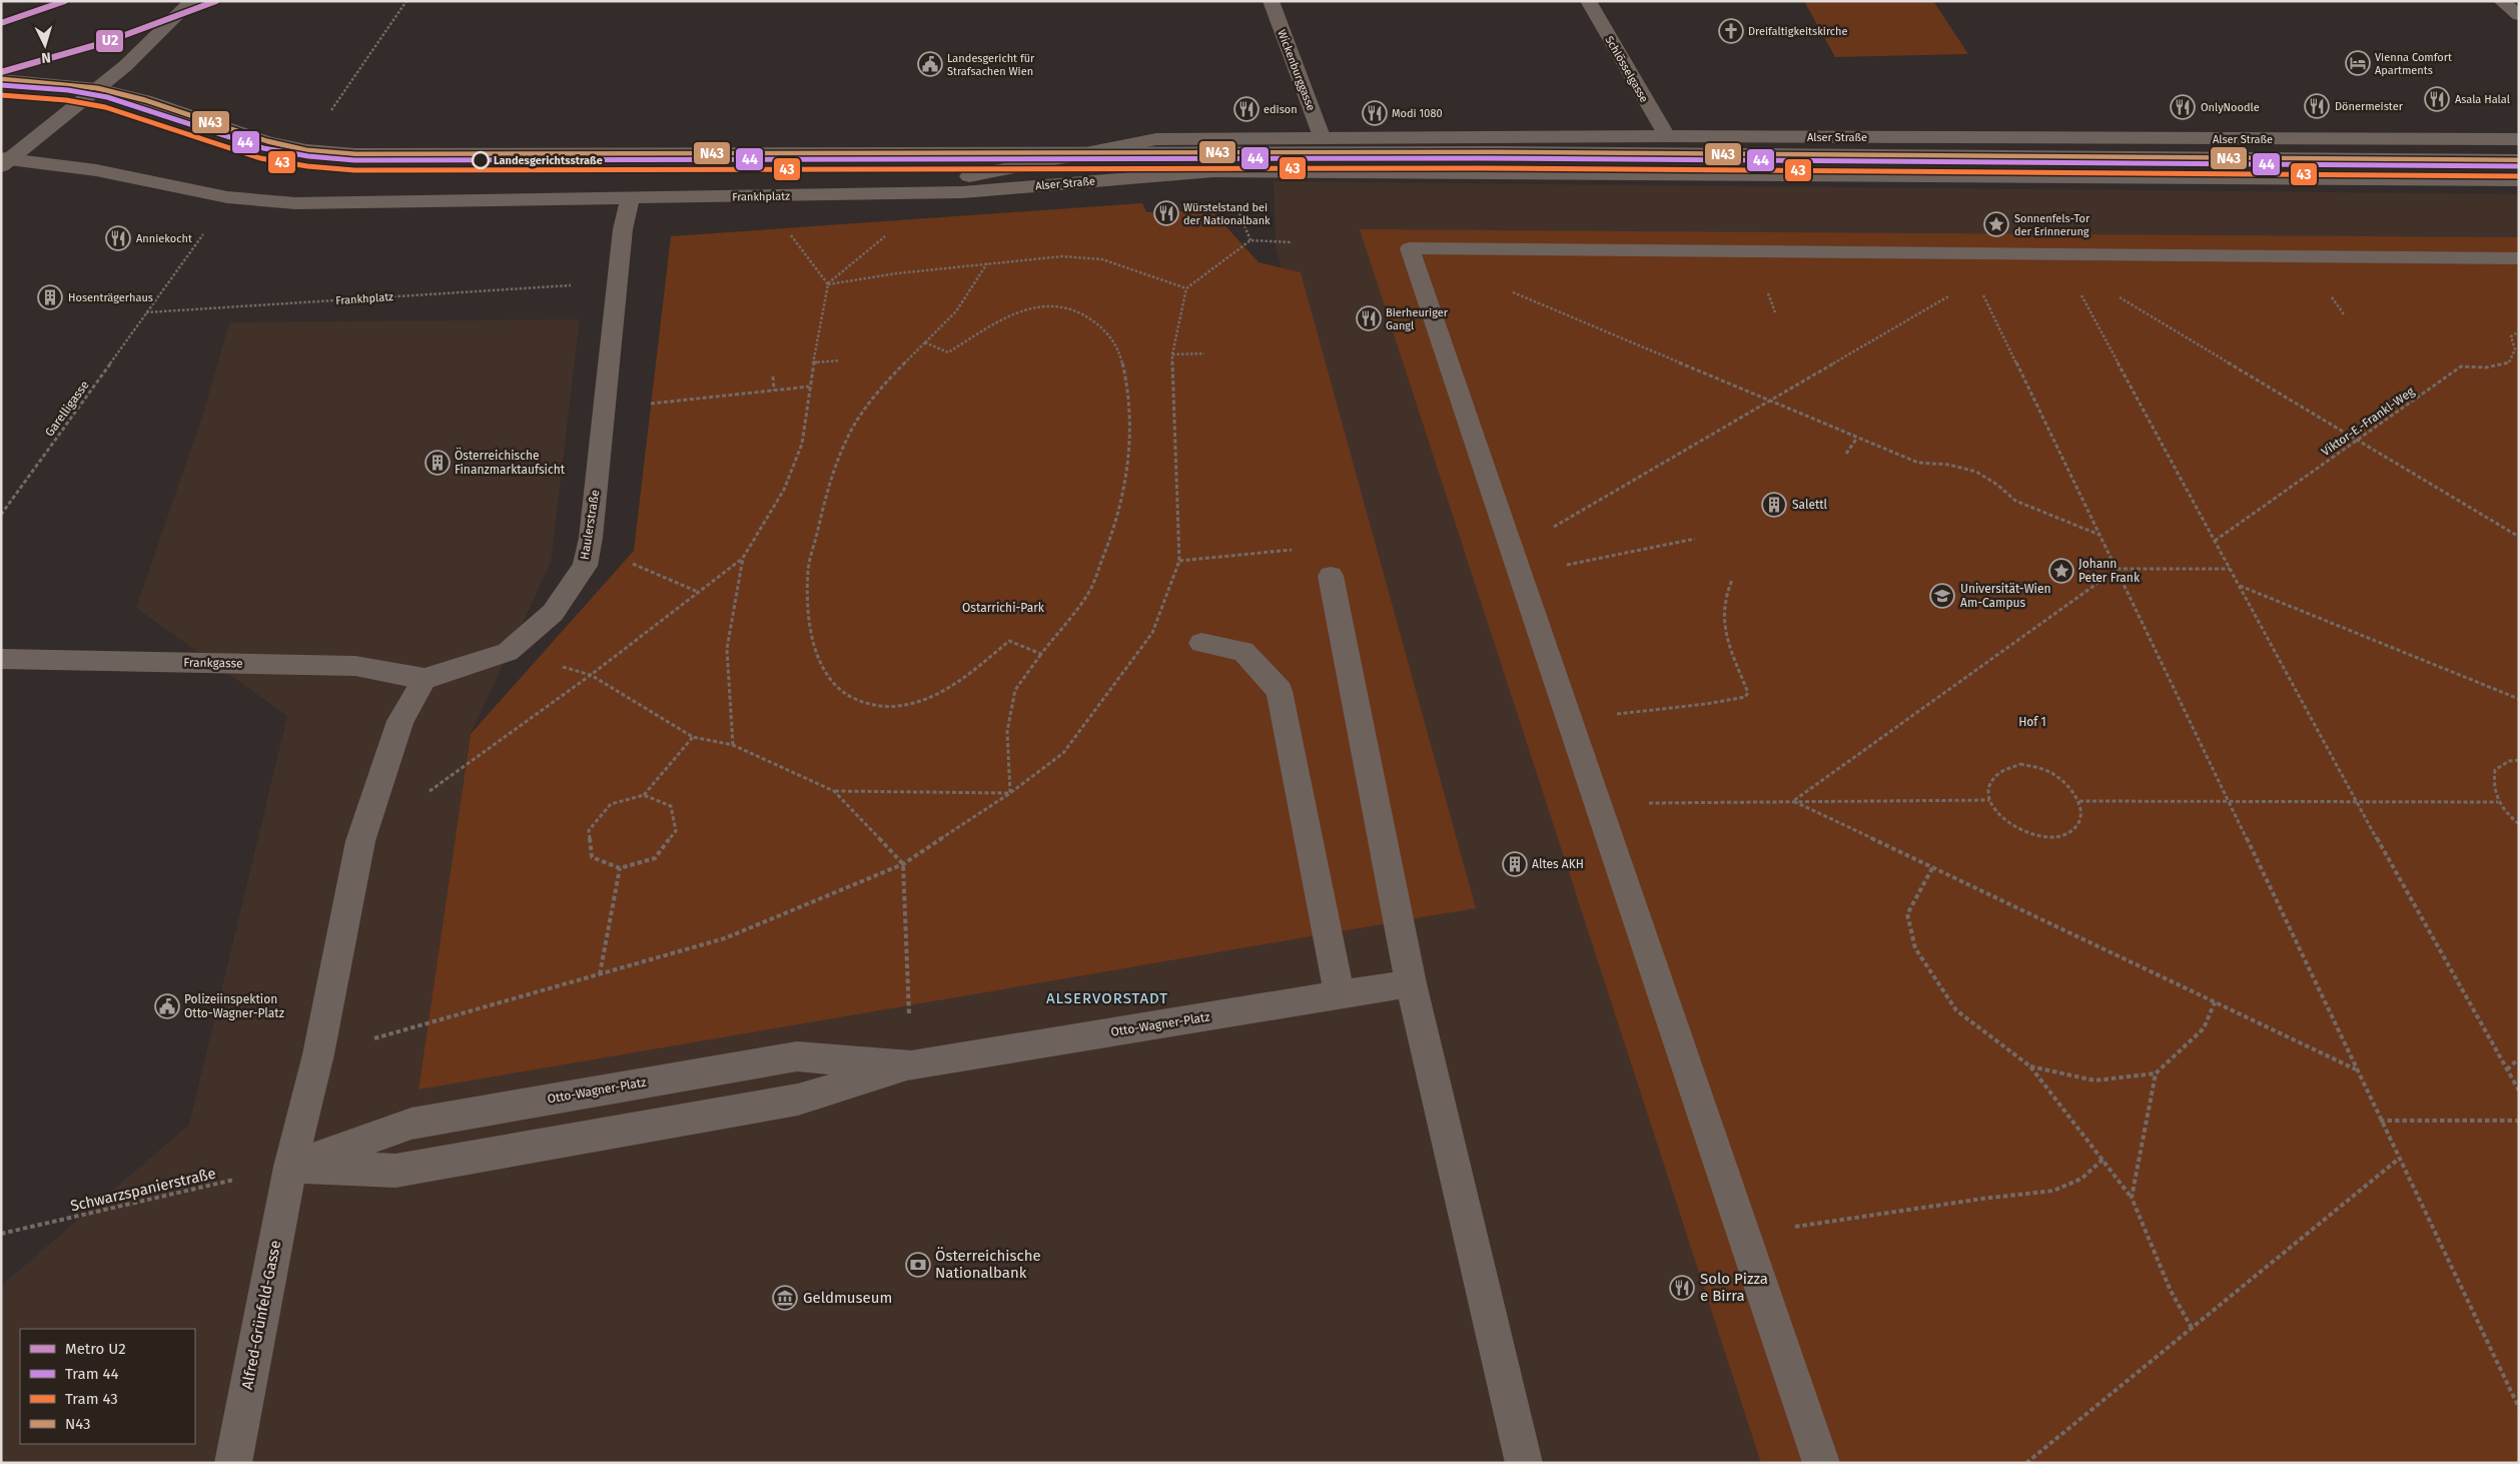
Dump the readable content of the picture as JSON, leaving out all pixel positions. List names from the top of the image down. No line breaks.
{"streets":{"street":["Schlösselgasse","Wickenburggasse","Alser Straße","Frankhplatz","Haulerstraße","Frankgasse","Otto-Wagner-Platz","Alfred-Grünfeld-Gasse"],"path":["Garelligasse","Viktor-E.-Frankl-Weg","Schwarzspanierstraße"]},"crossings":[["Schlösselgasse","Alser Straße"],["Wickenburggasse","Alser Straße"],["Alser Straße","Frankhplatz"],["Frankhplatz","Garelligasse"],["Frankhplatz","Haulerstraße"],["Haulerstraße","Frankgasse"],["Otto-Wagner-Platz","Schwarzspanierstraße"],["Otto-Wagner-Platz","Alfred-Grünfeld-Gasse"],["Schwarzspanierstraße","Alfred-Grünfeld-Gasse"]],"districts":["ALSERVORSTADT"],"parks":["Ostarrichi-Park","Hof 1"],"places":{"church":["Dreifaltigkeitskirche"],"hotel":["Vienna Comfort Apartments"],"public building":["Landesgericht für Strafsachen Wien","Polizeiinspektion Otto-Wagner-Platz"],"restaurant":["Asala Halal","Dönermeister","OnlyNoodle","edison","Modi 1080","Würstelstand bei der Nationalbank","Anniekocht","Bierheuriger Gangl","Solo Pizza e Birra"],"other":["Landesgerichtsstraße"],"place":["Sonnenfels-Tor der Erinnerung","Johann Peter Frank"],"building":["Hosenträgerhaus","Österreichische Finanzmarktaufsicht","Salettl","Altes AKH"],"school or university":["Universität-Wien Am-Campus"],"bank":["Österreichische Nationalbank"],"museum":["Geldmuseum"]},"lines":["metro line U2","transit line N43","tram line 44","tram line 43"],"legend":["Metro U2","Tram 44","Tram 43","N43"],"north":"bottom"}
